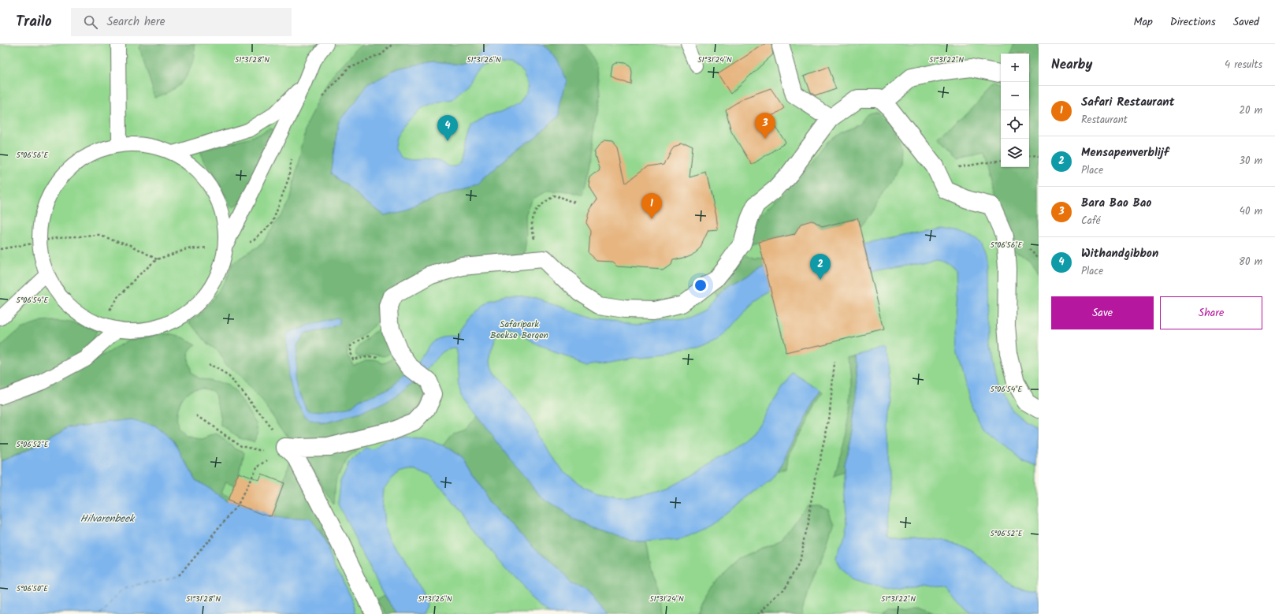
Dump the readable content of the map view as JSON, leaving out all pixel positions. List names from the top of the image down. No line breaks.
{"water":["Hilvarenbeek"],"parks":["Safaripark Beekse Bergen"],"page":{"header":"Trailo","search":"Search here","nav":["Map","Directions","Saved"],"heading":["Nearby","4 results"],"map_buttons":["+","−"],"list":[{"mark":"1","name":"Safari Restaurant","note":"Restaurant","value":"20 m"},{"mark":"2","name":"Mensapenverblijf","note":"Place","value":"30 m"},{"mark":"3","name":"Bara Bao Bao","note":"Café","value":"40 m"},{"mark":"4","name":"Withandgibbon","note":"Place","value":"80 m"}],"pins":["3","4","1","2"],"buttons":["Save","Share"]},"coordinates":["51°31'28\"N","51°31'26\"N","51°31'24\"N","51°31'22\"N","5°06'56\"E","5°06'54\"E","5°06'52\"E","5°06'50\"E"]}
